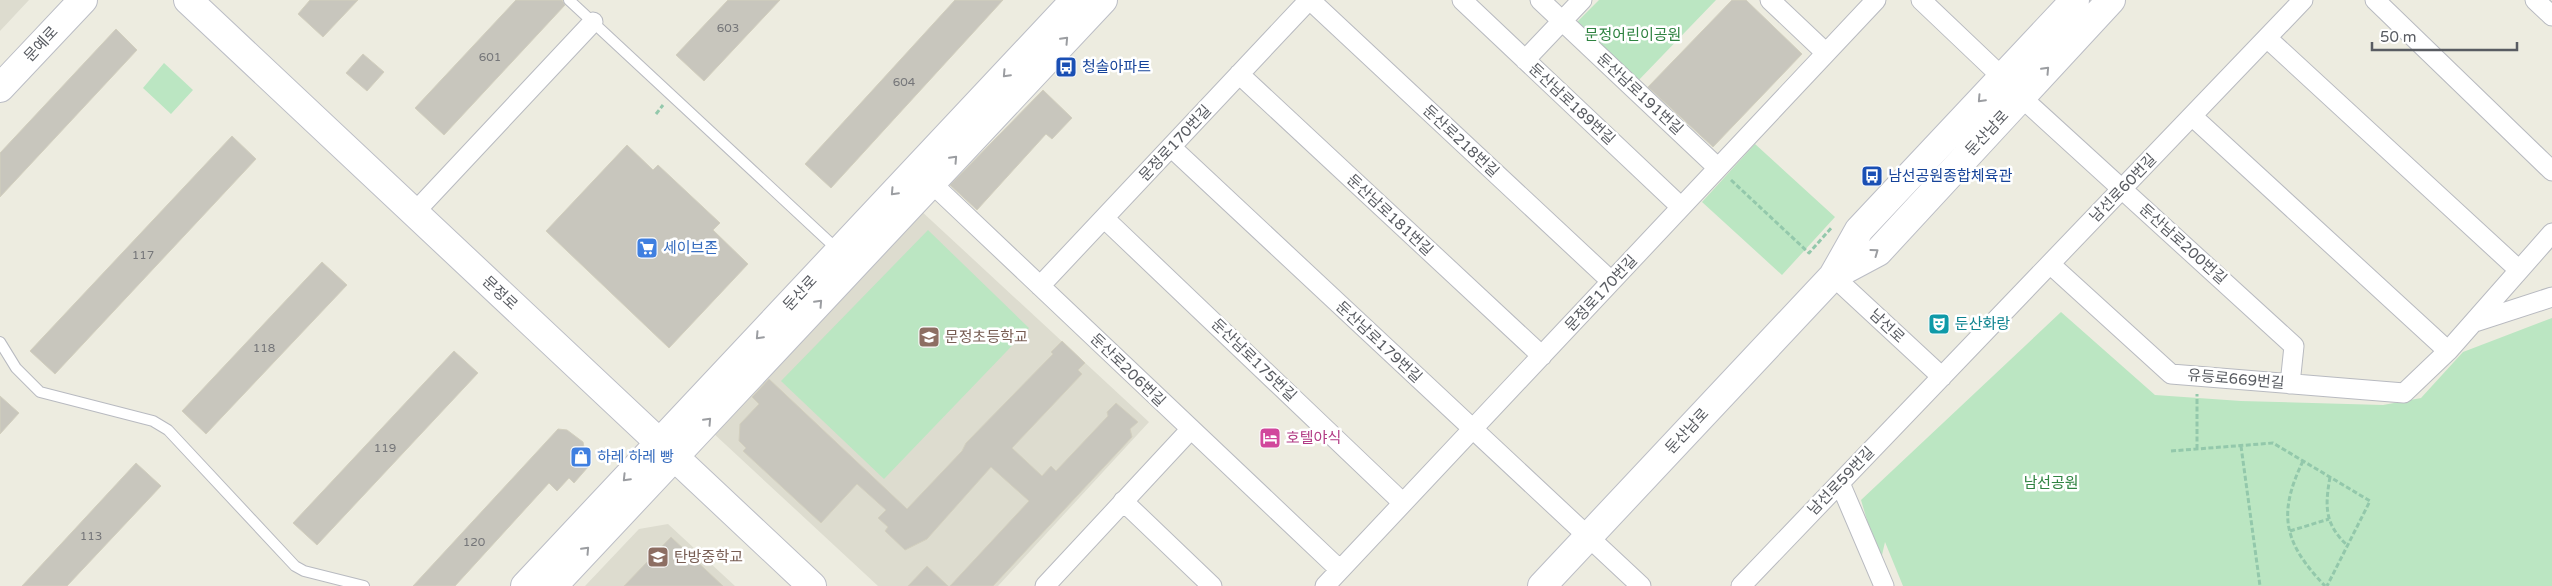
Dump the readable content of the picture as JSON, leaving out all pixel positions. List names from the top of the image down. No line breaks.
{"streets":{"main road":["문예로","둔산남로","문정로","둔산로"],"street":["둔산남로191번길","둔산남로189번길","둔산로218번길","문정로170번길","남선로60번길","둔산남로181번길","둔산남로200번길","남선로","둔산남로179번길","둔산남로175번길","둔산로206번길","유등로669번길","남선로59번길"]},"crossings":[["둔산남로191번길","문정로170번길"],["둔산남로189번길","문정로170번길"],["둔산남로","둔산남로200번길"],["둔산남로","남선로"],["둔산남로","둔산남로179번길"],["둔산로218번길","문정로170번길"],["문정로170번길","둔산남로181번길"],["문정로170번길","둔산남로179번길"],["문정로170번길","둔산남로175번길"],["문정로170번길","둔산로206번길"],["남선로60번길","둔산남로200번길"],["남선로60번길","남선로"],["남선로60번길","유등로669번길"],["남선로60번길","남선로59번길"],["둔산남로200번길","유등로669번길"],["문정로","둔산로"],["둔산로","둔산로206번길"],["남선로","남선로59번길"]],"parks":["문정어린이공원","남선공원"],"places":{"bus stop":["청솔아파트","남선공원종합체육관"],"supermarket":["세이브존"],"theatre":["둔산화랑"],"school or university":["문정초등학교","탄방중학교"],"hotel":["호텔야식"],"shop":["하레 하레 빵"]},"house_numbers":["603","601","604","117","118","119","113","120"],"scale_bar":"50 m"}
